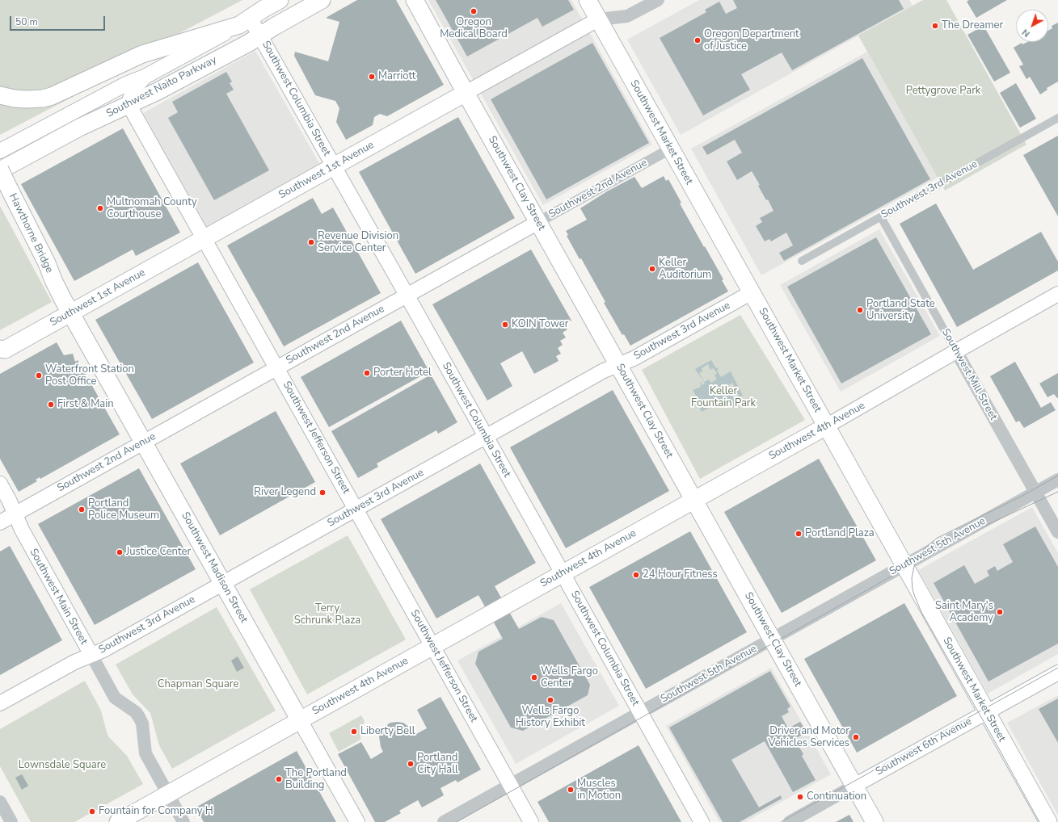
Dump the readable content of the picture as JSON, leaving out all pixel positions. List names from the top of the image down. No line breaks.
{"streets":{"main road":["Southwest Naito Parkway","Southwest Columbia Street","Southwest Market Street","Southwest 1st Avenue","Southwest Clay Street","Southwest 2nd Avenue","Southwest 3rd Avenue","Hawthorne Bridge","Southwest 4th Avenue","Southwest Jefferson Street","Southwest Madison Street","Southwest Main Street","Southwest 6th Avenue"],"street":["Southwest Mill Street","Southwest 5th Avenue"]},"crossings":[["Southwest Naito Parkway","Southwest Columbia Street"],["Southwest Naito Parkway","Hawthorne Bridge"],["Southwest Naito Parkway","Southwest Jefferson Street"],["Southwest Columbia Street","Southwest 1st Avenue"],["Southwest Columbia Street","Southwest 2nd Avenue"],["Southwest Columbia Street","Southwest 3rd Avenue"],["Southwest Columbia Street","Southwest 4th Avenue"],["Southwest Columbia Street","Southwest 5th Avenue"],["Southwest Market Street","Southwest 1st Avenue"],["Southwest Market Street","Southwest 2nd Avenue"],["Southwest Market Street","Southwest 3rd Avenue"],["Southwest Market Street","Southwest 4th Avenue"],["Southwest Market Street","Southwest 5th Avenue"],["Southwest Market Street","Southwest 6th Avenue"],["Southwest 1st Avenue","Southwest Clay Street"],["Southwest 1st Avenue","Hawthorne Bridge"],["Southwest 1st Avenue","Southwest Jefferson Street"],["Southwest 1st Avenue","Southwest Madison Street"],["Southwest Clay Street","Southwest 2nd Avenue"],["Southwest Clay Street","Southwest 3rd Avenue"],["Southwest Clay Street","Southwest 4th Avenue"],["Southwest Clay Street","Southwest 5th Avenue"],["Southwest Clay Street","Southwest 6th Avenue"],["Southwest 2nd Avenue","Southwest Jefferson Street"],["Southwest 2nd Avenue","Southwest Madison Street"],["Southwest 2nd Avenue","Southwest Main Street"],["Southwest 3rd Avenue","Southwest Mill Street"],["Southwest 3rd Avenue","Southwest Jefferson Street"],["Southwest 3rd Avenue","Southwest Madison Street"],["Southwest 3rd Avenue","Southwest Main Street"],["Hawthorne Bridge","Southwest Madison Street"],["Southwest Mill Street","Southwest 4th Avenue"],["Southwest Mill Street","Southwest 5th Avenue"],["Southwest 4th Avenue","Southwest Jefferson Street"],["Southwest 4th Avenue","Southwest Madison Street"],["Southwest 4th Avenue","Southwest Main Street"],["Southwest Jefferson Street","Southwest 5th Avenue"]],"parks":["Pettygrove Park","Keller Fountain Park","Terry Schrunk Plaza","Chapman Square","Lownsdale Square"],"places":["Oregon Medical Board","The Dreamer","Oregon Department of Justice","Marriott","Multnomah County Courthouse","Revenue Division Service Center","Keller Auditorium","Portland State University","KOIN Tower","Porter Hotel","Waterfront Station Post Office","First & Main","River Legend","Portland Police Museum","Portland Plaza","Justice Center","24 Hour Fitness","Saint Mary's Academy","Wells Fargo Center","Wells Fargo History Exhibit","Liberty Bell","Driver and Motor Vehicles Services","Portland City Hall","The Portland Building","Muscles in Motion","Continuation","Fountain for Company H"],"scale_bar":"50 m","north":"bottom left"}
